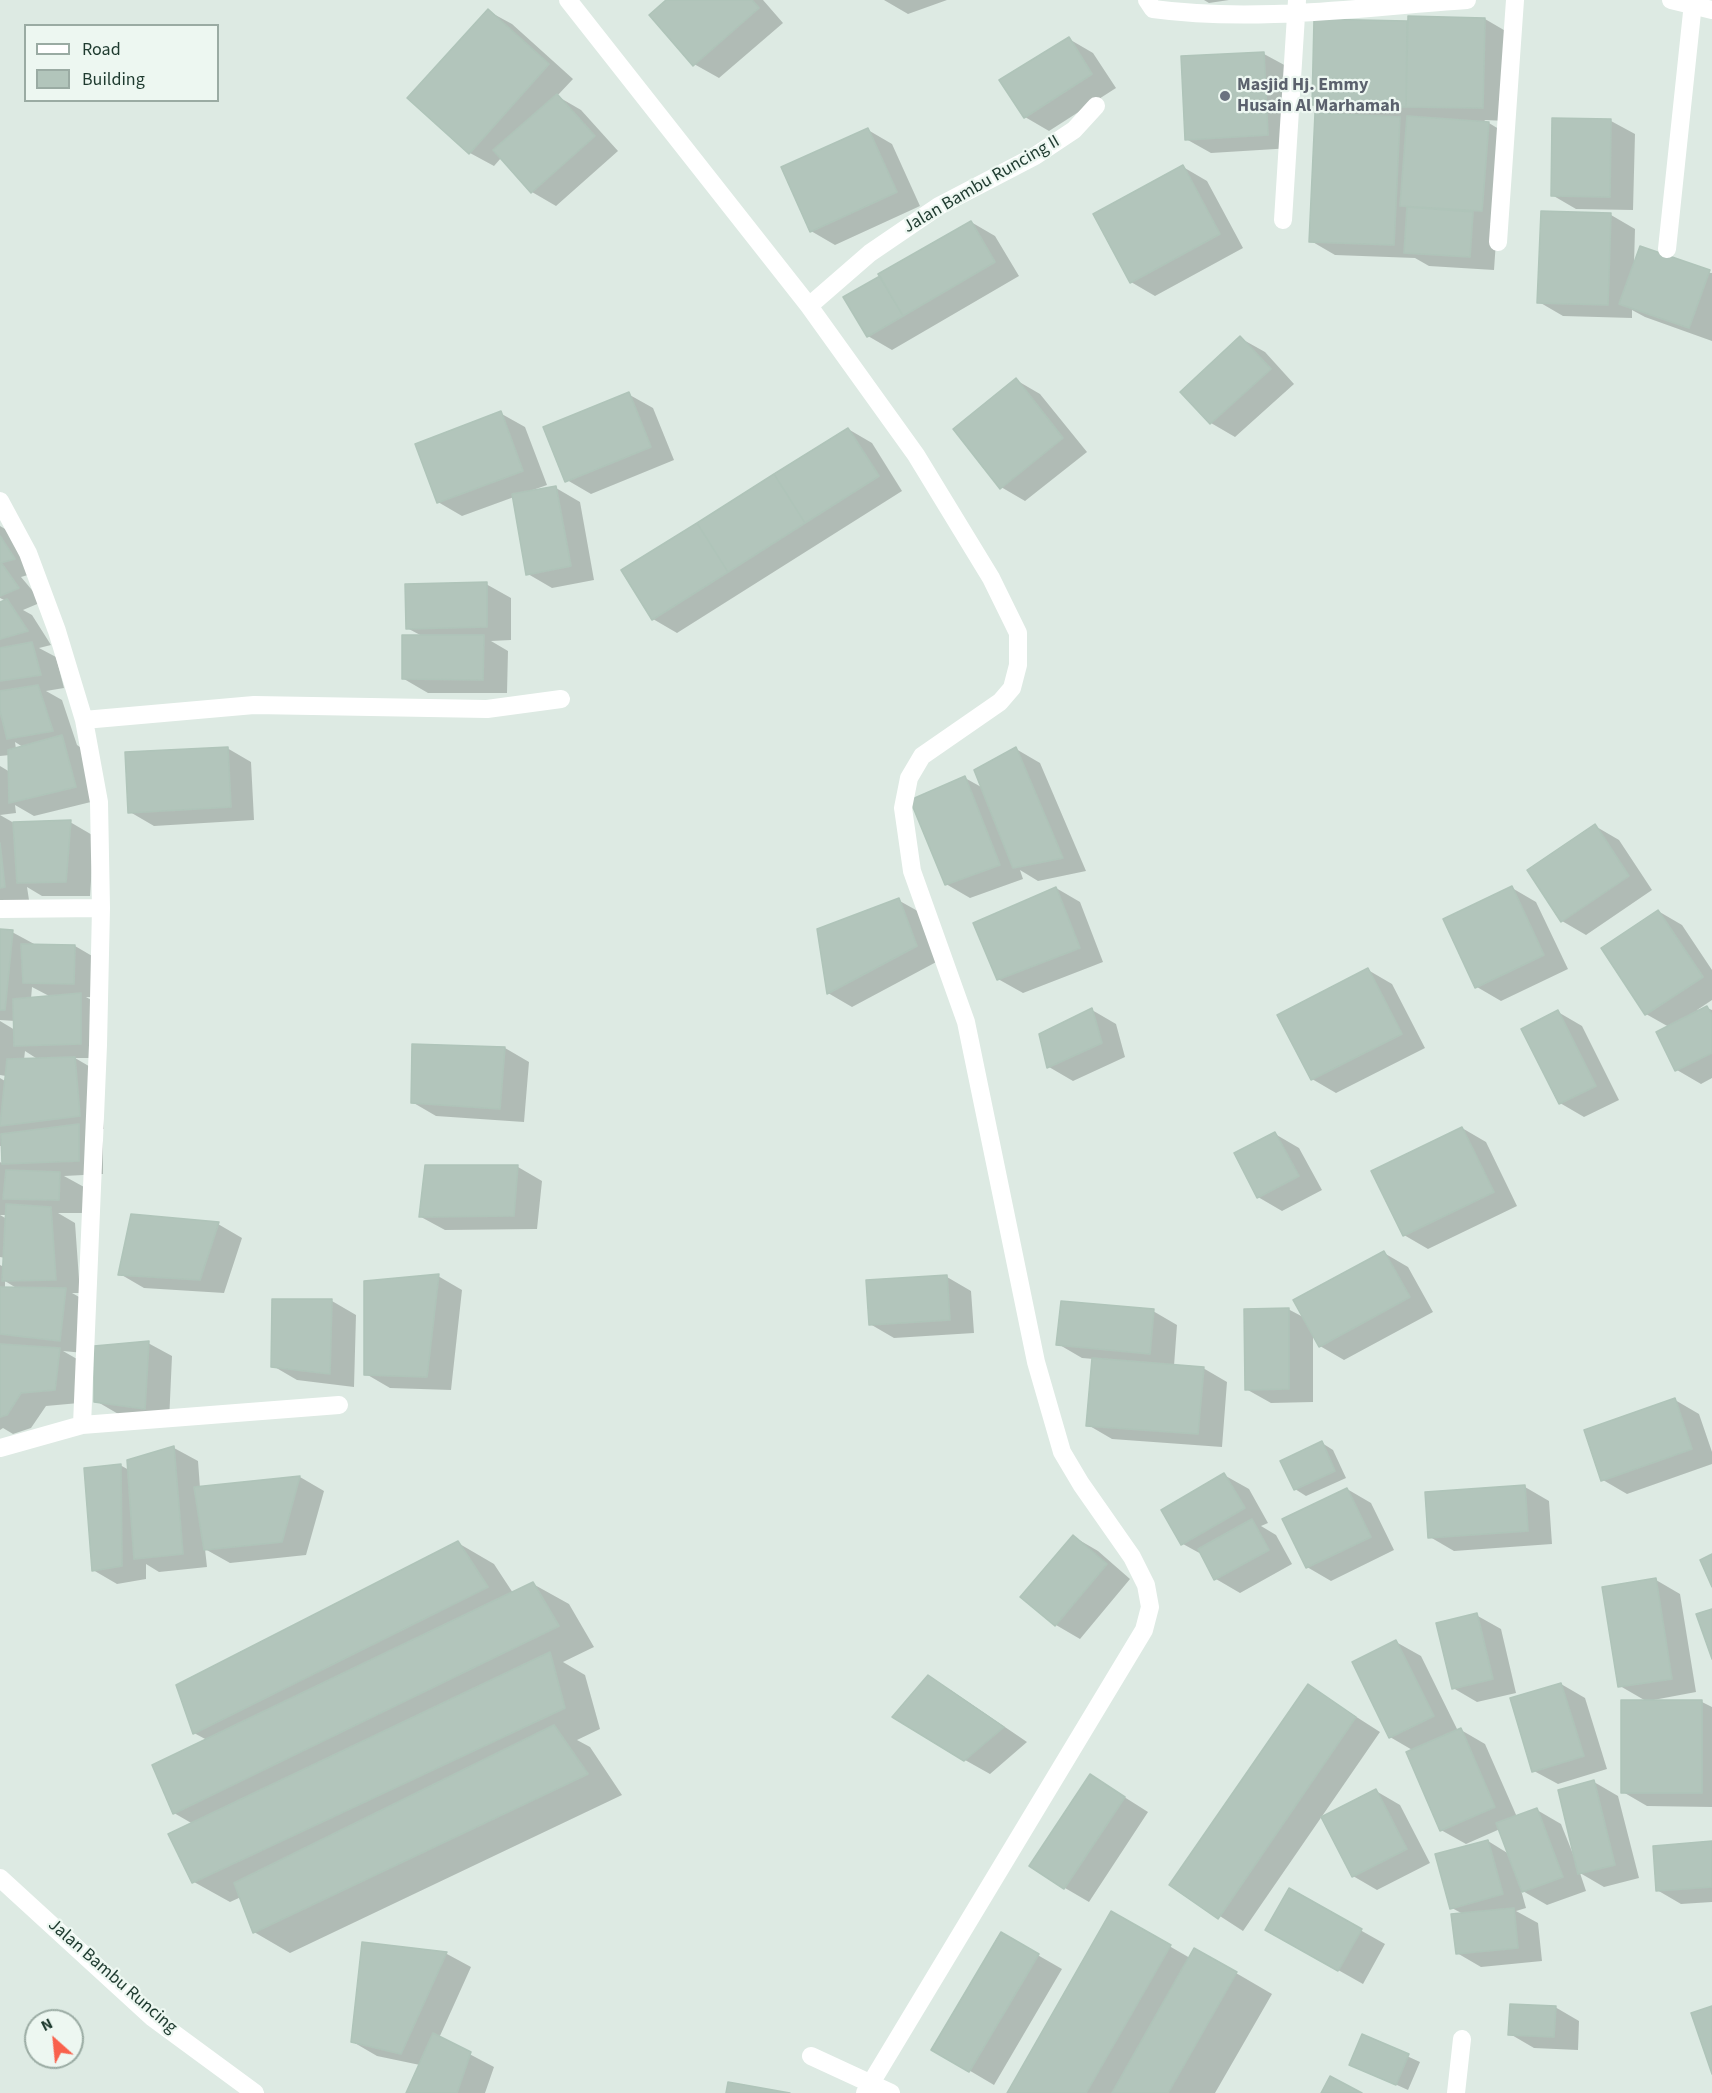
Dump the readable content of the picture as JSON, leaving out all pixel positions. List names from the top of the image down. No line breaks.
{"streets":{"street":["Jalan Bambu Runcing II","Jalan Bambu Runcing"]},"places":["Masjid Hj. Emmy Husain Al Marhamah"],"legend":["Road","Building"],"north":"top left"}
